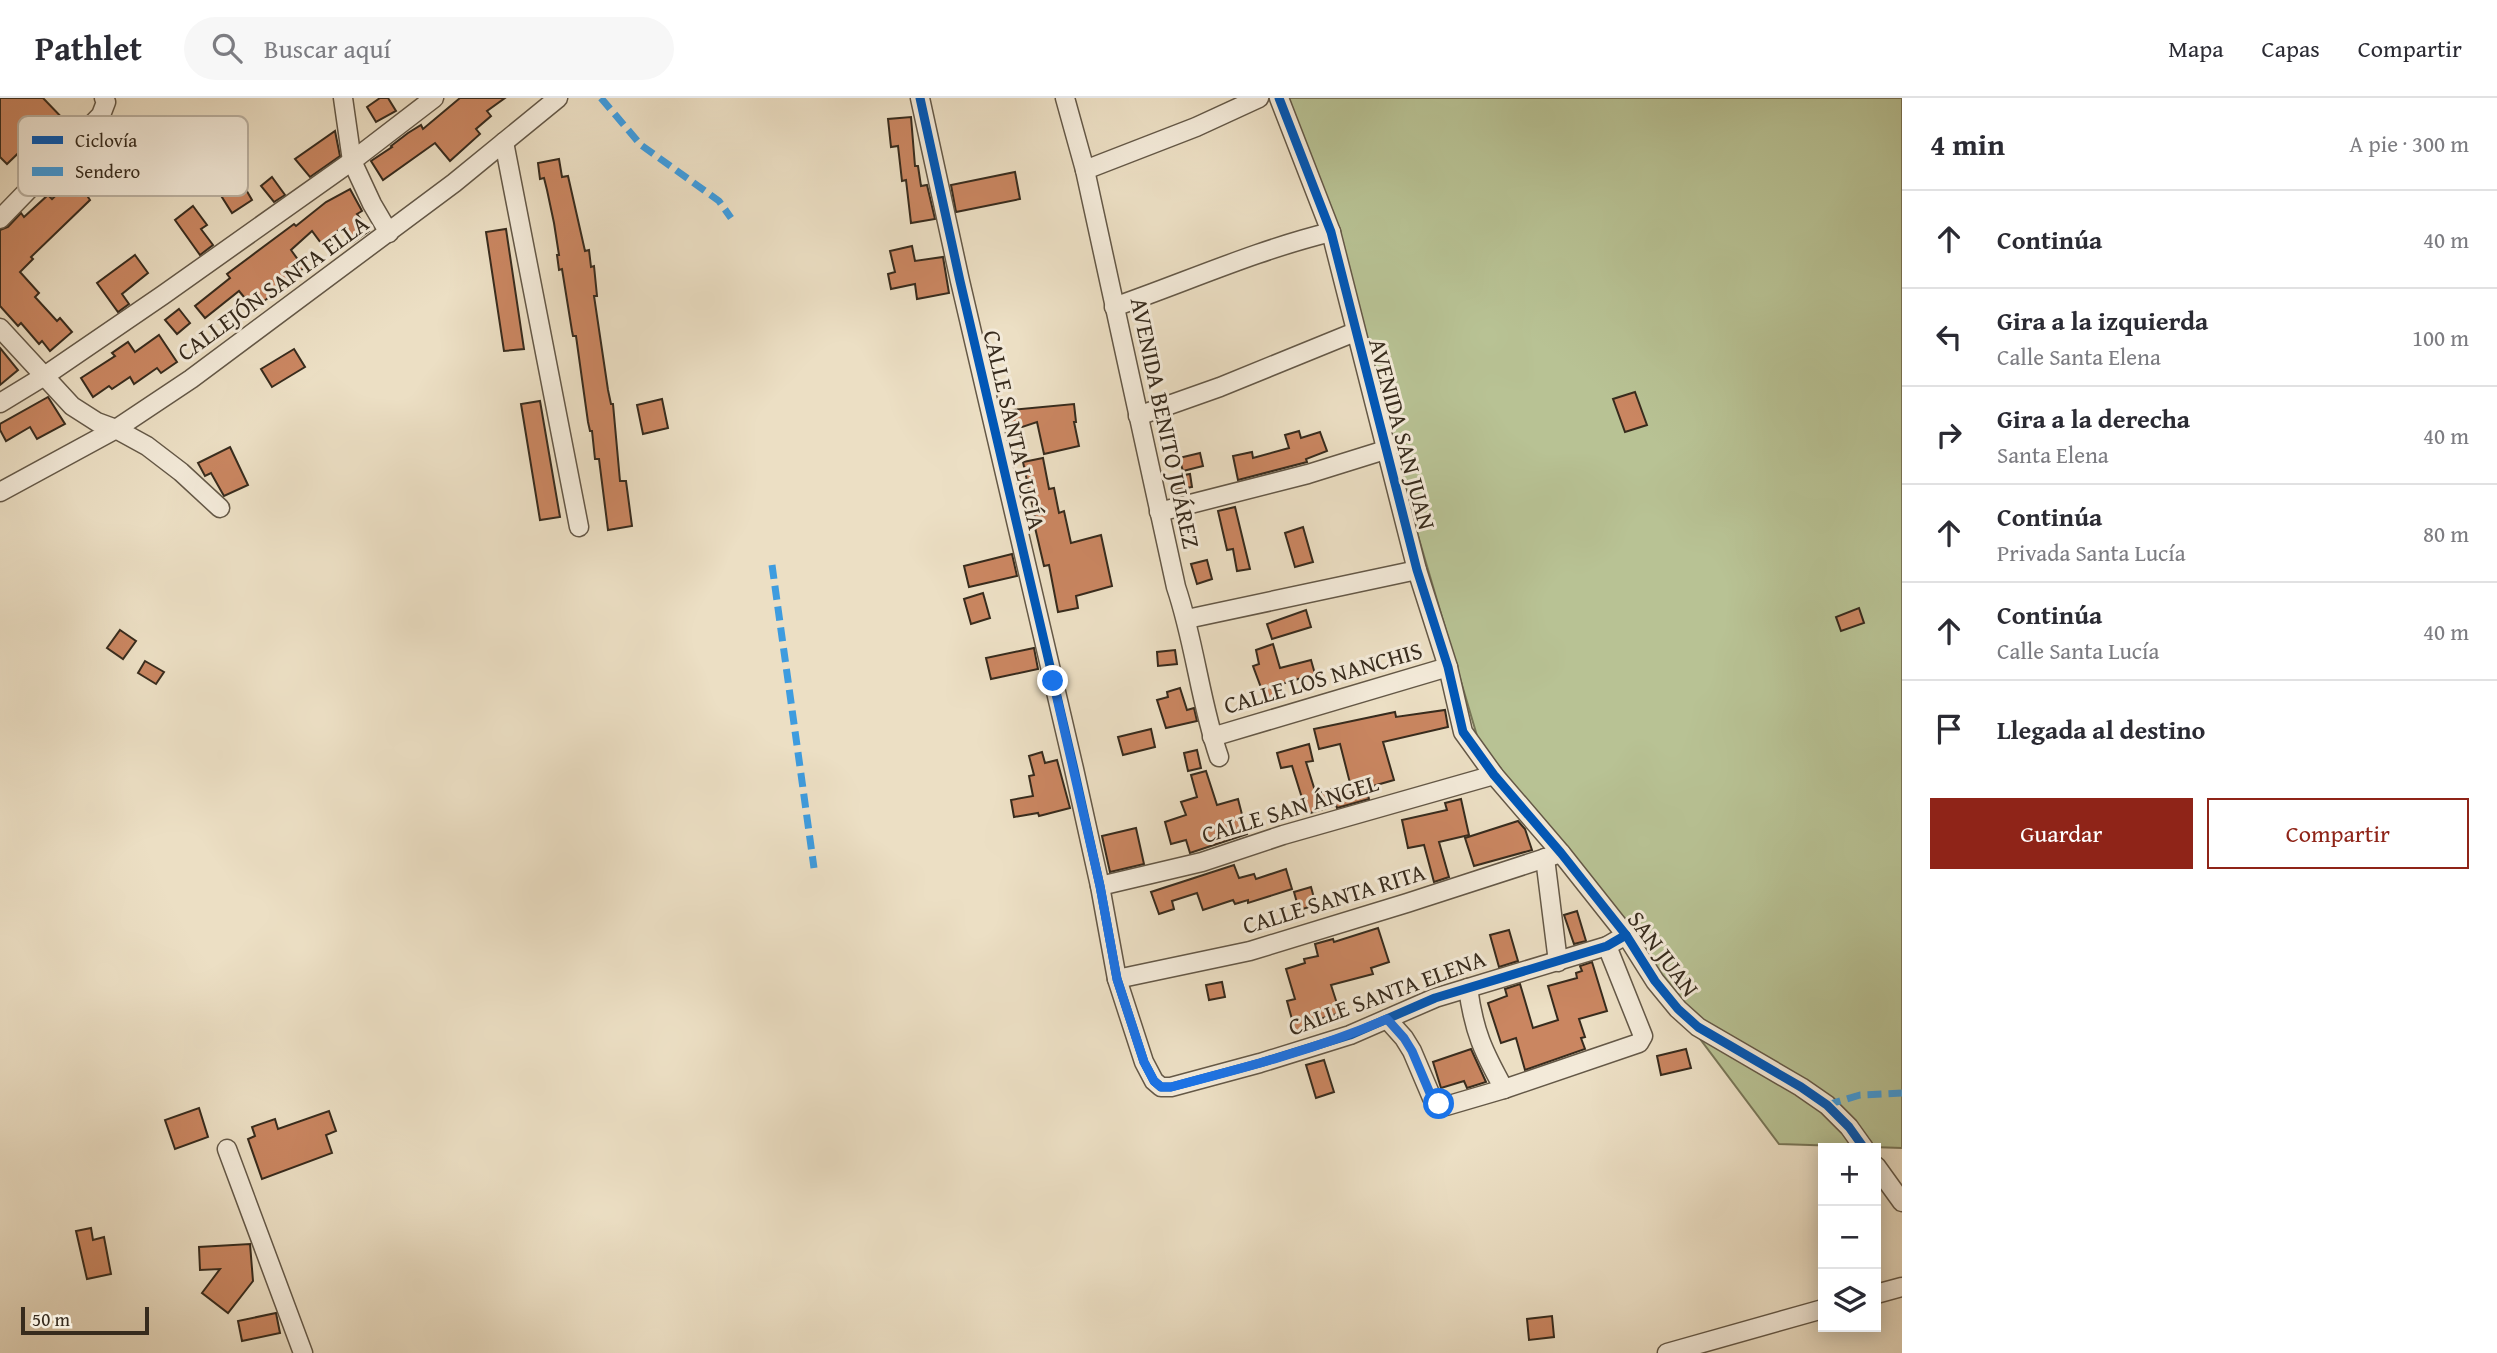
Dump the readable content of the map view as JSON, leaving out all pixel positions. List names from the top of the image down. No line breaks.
{"streets":{"street":["CALLEJÓN SANTA ELLA","AVENIDA BENITO JUÁREZ","CALLE SANTA LUCÍA","AVENIDA SAN JUAN","CALLE LOS NANCHIS","CALLE SAN ÁNGEL","CALLE SANTA RITA","SAN JUAN","CALLE SANTA ELENA"]},"crossings":[["AVENIDA BENITO JUÁREZ","CALLE LOS NANCHIS"],["CALLE SANTA LUCÍA","CALLE SAN ÁNGEL"],["CALLE SANTA LUCÍA","CALLE SANTA RITA"],["CALLE SANTA LUCÍA","CALLE SANTA ELENA"],["AVENIDA SAN JUAN","CALLE LOS NANCHIS"],["AVENIDA SAN JUAN","CALLE SAN ÁNGEL"],["AVENIDA SAN JUAN","SAN JUAN"],["CALLE SAN ÁNGEL","SAN JUAN"],["CALLE SANTA RITA","SAN JUAN"],["SAN JUAN","CALLE SANTA ELENA"]],"legend":["Ciclovía","Sendero"],"scale_bar":"50 m","page":{"header":"Pathlet","search":"Buscar aquí","nav":["Mapa","Capas","Compartir"],"heading":["4 min","A pie · 300 m"],"list":[["Continúa","40 m"],["Gira a la izquierda","Calle Santa Elena","100 m"],["Gira a la derecha","Santa Elena","40 m"],["Continúa","Privada Santa Lucía","80 m"],["Continúa","Calle Santa Lucía","40 m"],"Llegada al destino"],"buttons":["Guardar","Compartir"],"map_buttons":["+","−"],"scale":"50 m"}}
